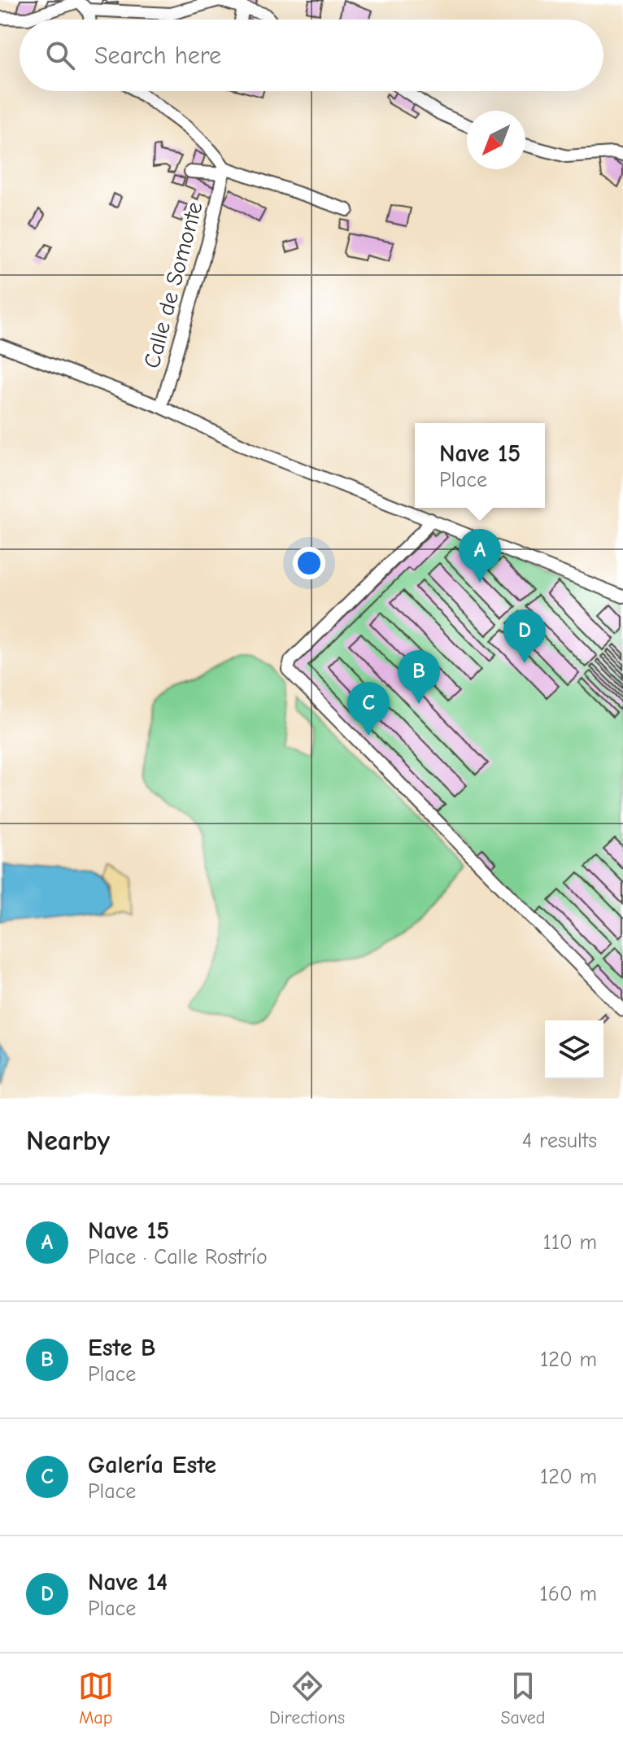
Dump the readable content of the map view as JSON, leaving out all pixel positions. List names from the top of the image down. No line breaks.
{"streets":{"street":["Calle de Somonte"]},"north":"bottom left","page":{"search":"Search here","popup":["Nave 15","Place"],"pins":["A","D","B","C"],"heading":["Nearby","4 results"],"list":[{"mark":"A","name":"Nave 15","note":"Place · Calle Rostrío","value":"110 m"},{"mark":"B","name":"Este B","note":"Place","value":"120 m"},{"mark":"C","name":"Galería Este","note":"Place","value":"120 m"},{"mark":"D","name":"Nave 14","note":"Place","value":"160 m"}],"nav":["Map","Directions","Saved"]}}
